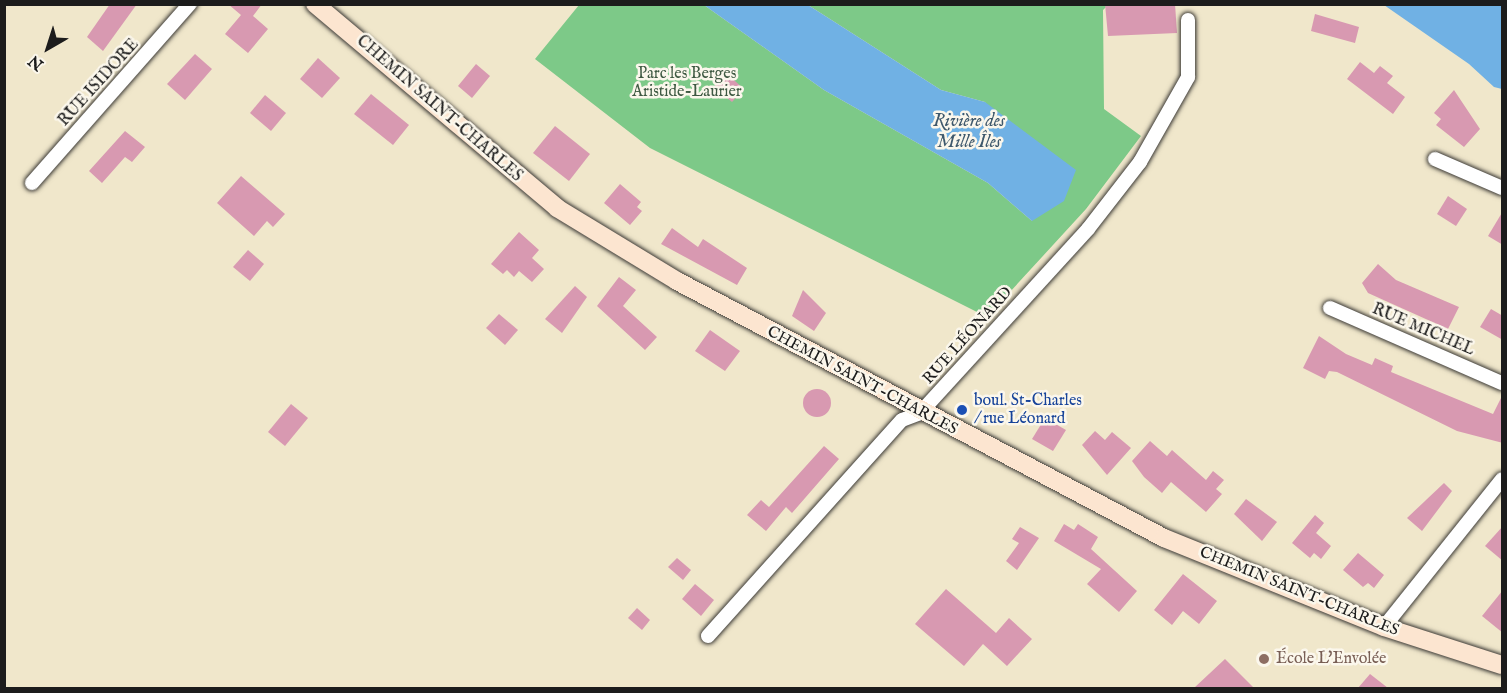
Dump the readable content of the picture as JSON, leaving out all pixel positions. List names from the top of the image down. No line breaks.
{"streets":{"main road":["CHEMIN SAINT-CHARLES"],"street":["RUE ISIDORE","RUE MICHEL","RUE LÉONARD"]},"crossings":[["CHEMIN SAINT-CHARLES","RUE LÉONARD"]],"water":["Rivière des Mille Îles"],"parks":["Parc les Berges Aristide-Laurier"],"places":["boul. St-Charles / rue Léonard","École L'Envolée"],"north":"bottom left"}
